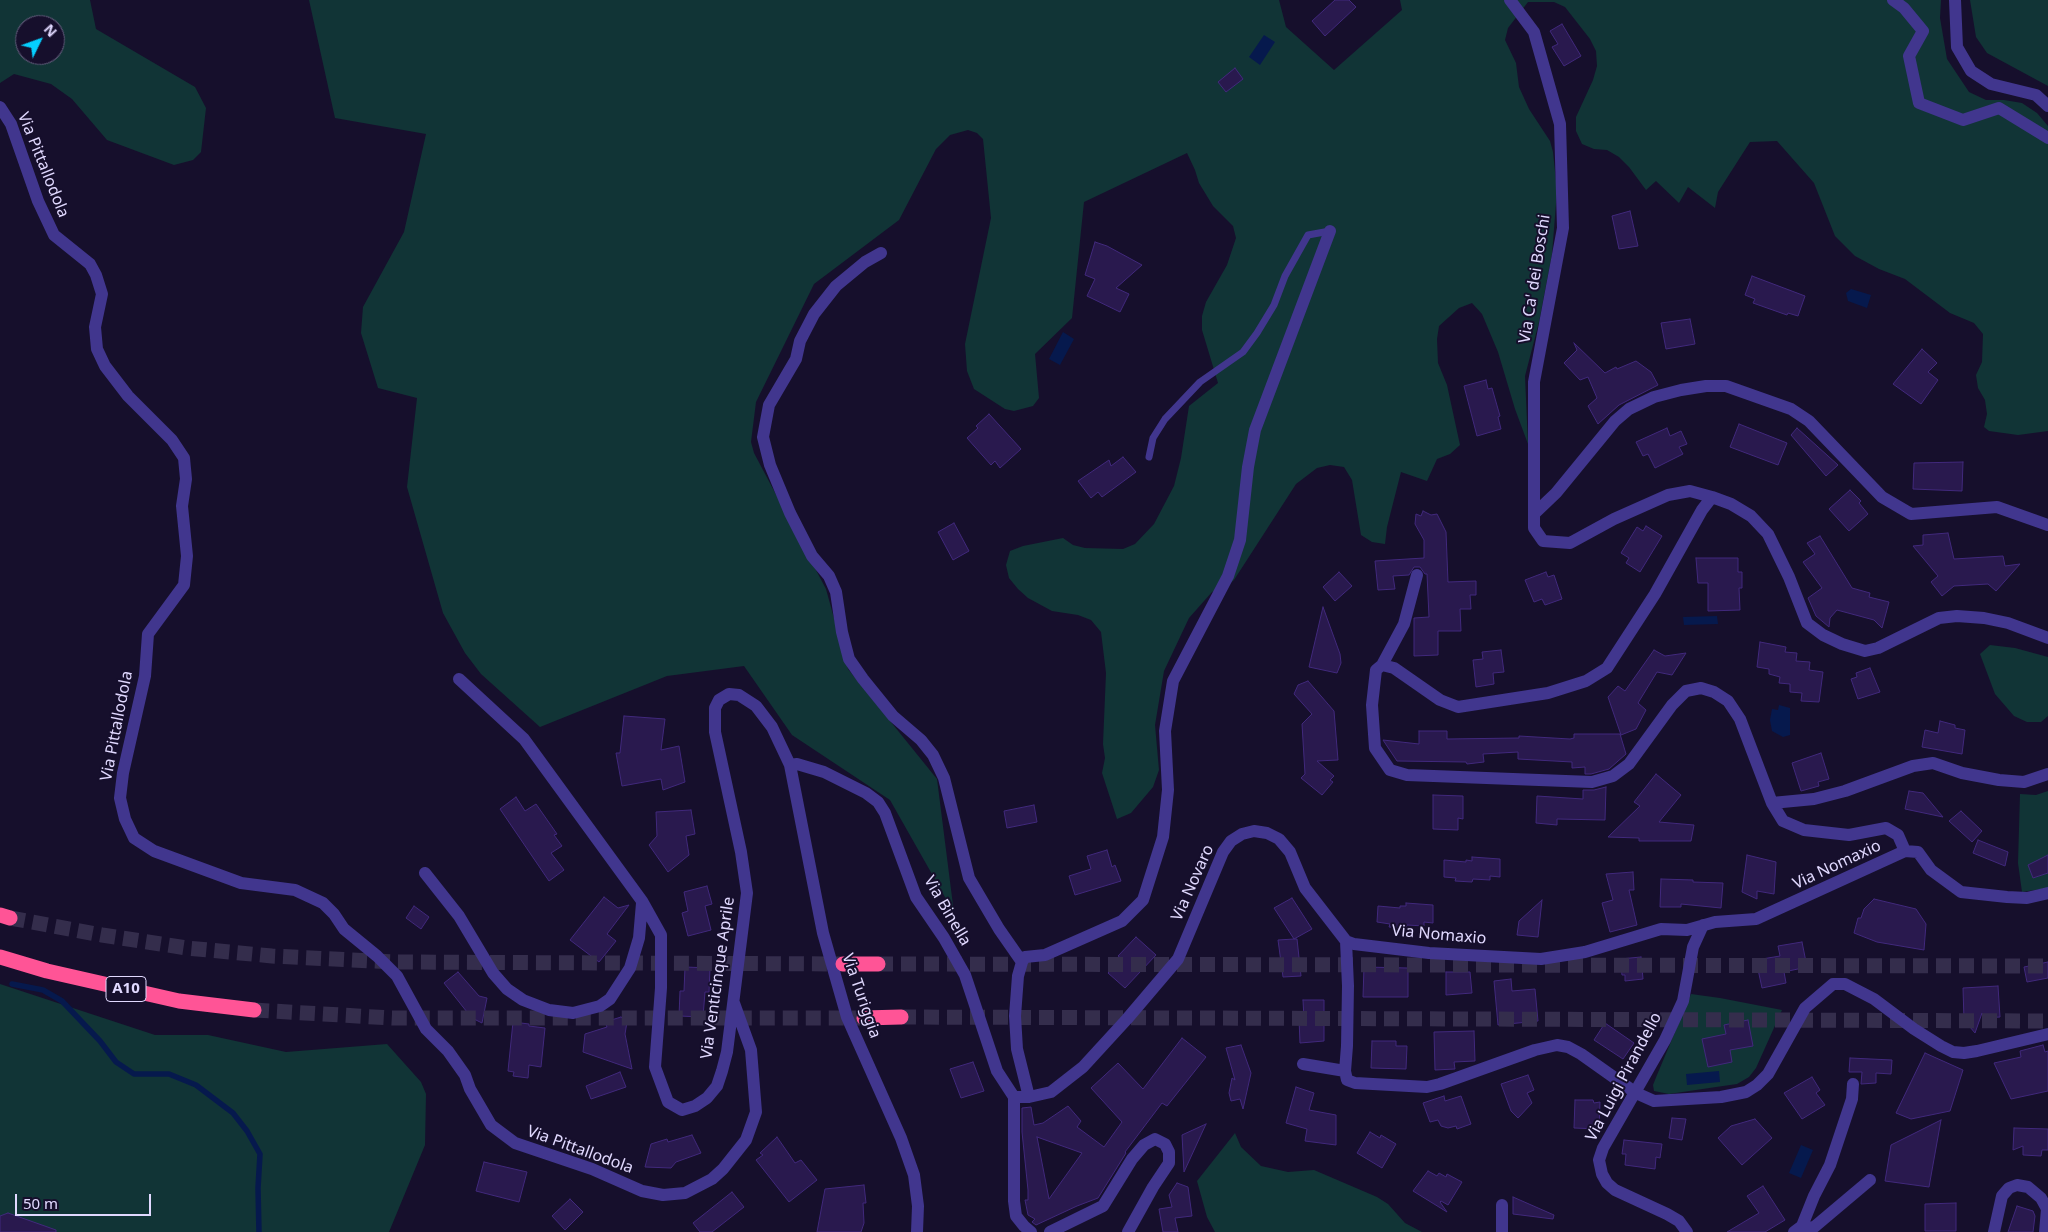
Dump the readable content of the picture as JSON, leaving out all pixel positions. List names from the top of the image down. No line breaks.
{"streets":{"highway":["A10"],"street":["Via Pittallodola","Via Ca' dei Boschi","Via Nomaxio","Via Novaro","Via Binella","Via Venticinque Aprile","Via Turiggia","Via Luigi Pirandello"]},"crossings":[["Via Pittallodola","Via Venticinque Aprile"],["Via Nomaxio","Via Novaro"],["Via Nomaxio","Via Luigi Pirandello"],["Via Novaro","Via Binella"],["Via Binella","Via Venticinque Aprile"],["Via Binella","Via Turiggia"],["Via Venticinque Aprile","Via Turiggia"]],"scale_bar":"50 m","north":"top right"}
